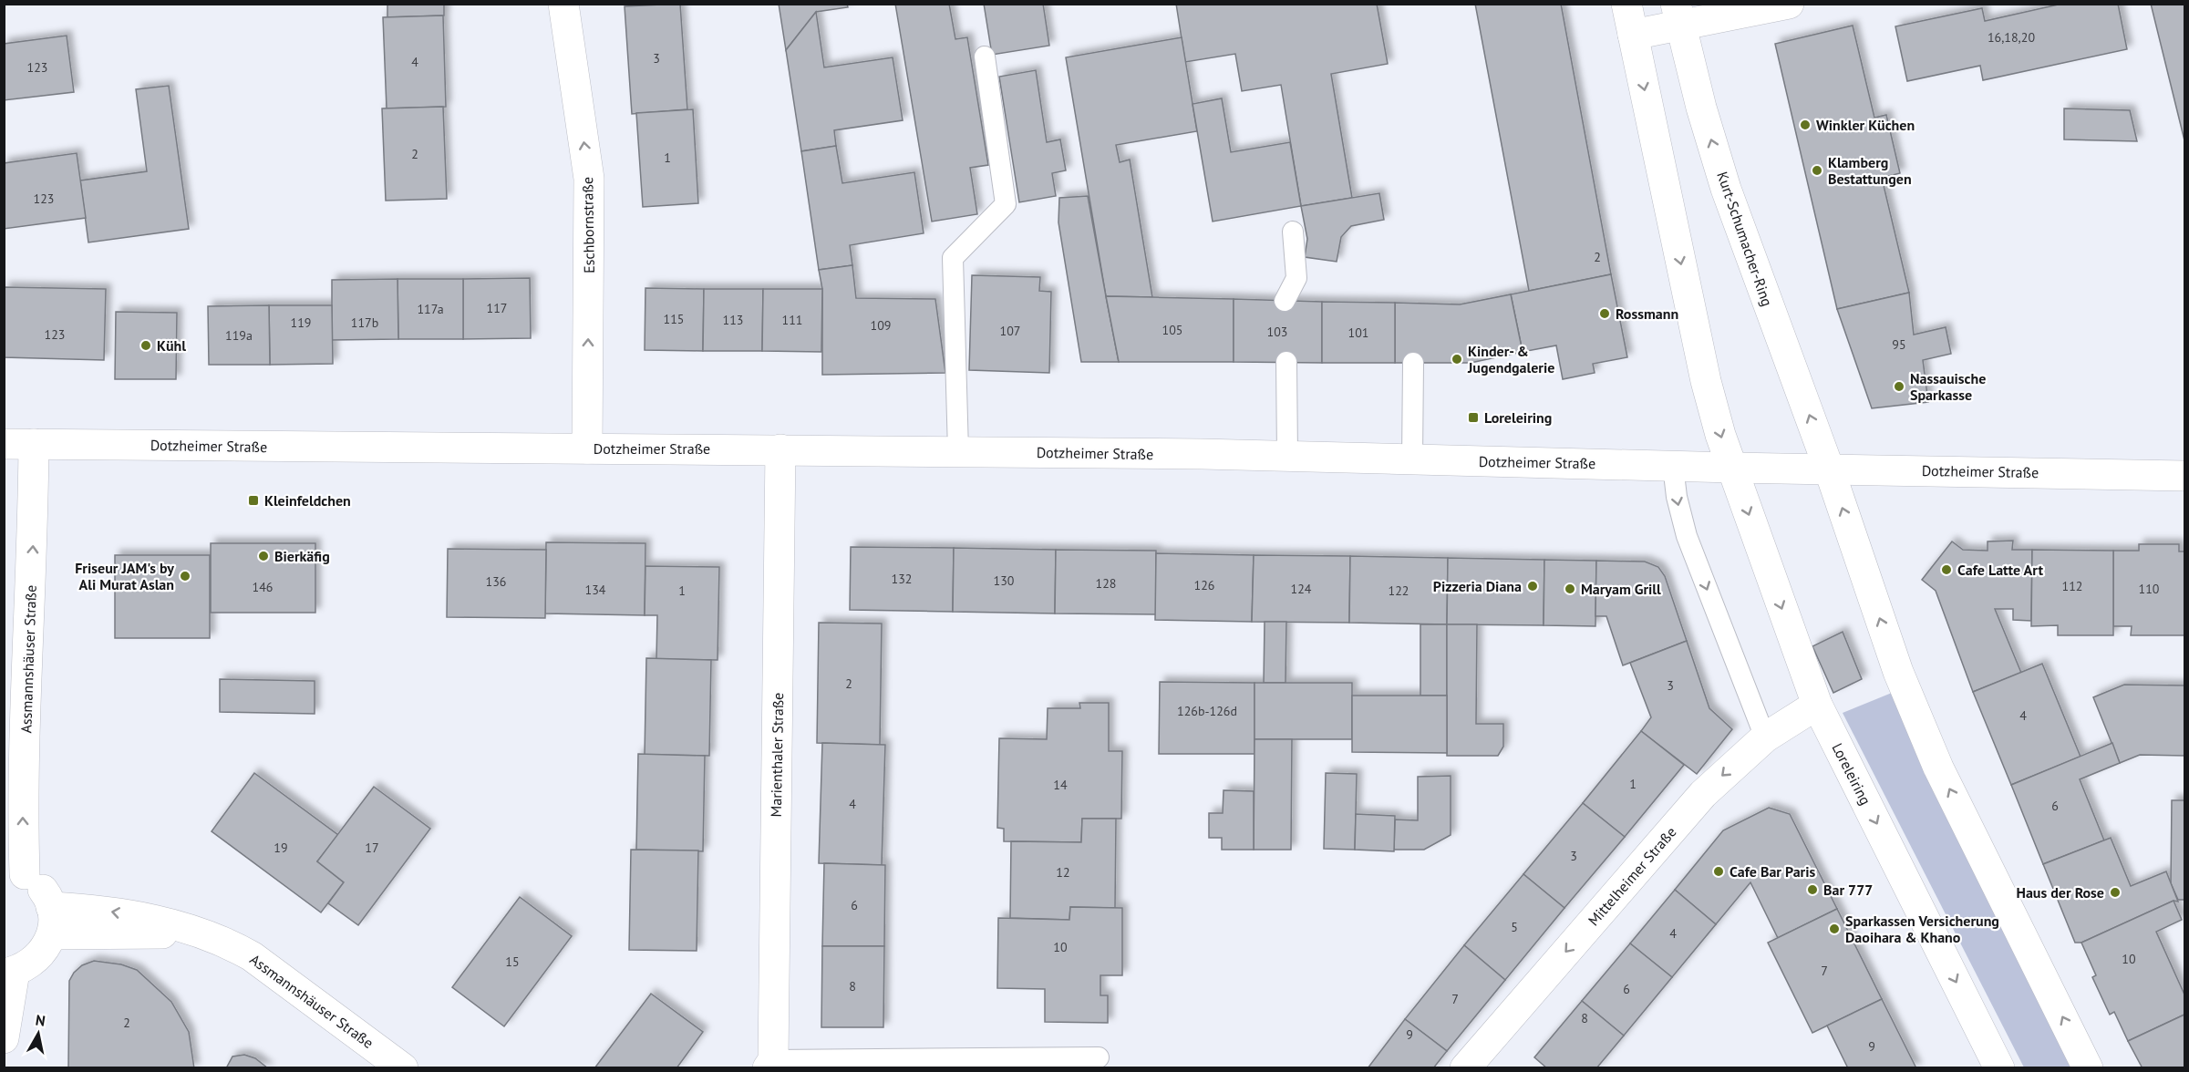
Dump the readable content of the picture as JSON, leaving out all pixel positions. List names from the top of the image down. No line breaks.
{"streets":{"main road":["Eschbornstraße","Kurt-Schumacher-Ring","Dotzheimer Straße","Assmannshäuser Straße","Marienthaler Straße","Loreleiring","Mittelheimer Straße"]},"crossings":[["Eschbornstraße","Dotzheimer Straße"],["Kurt-Schumacher-Ring","Dotzheimer Straße"],["Dotzheimer Straße","Assmannshäuser Straße"],["Dotzheimer Straße","Marienthaler Straße"],["Dotzheimer Straße","Loreleiring"],["Loreleiring","Mittelheimer Straße"]],"one_way":["Eschbornstraße","Assmannshäuser Straße","Mittelheimer Straße"],"places":{"other":["Winkler Küchen","Klamberg Bestattungen","Rossmann","Kühl","Kinder- & Jugendgalerie","Nassauische Sparkasse","Bierkäfig","Cafe Latte Art","Friseur JAM's by Ali Murat Aslan","Pizzeria Diana","Maryam Grill","Cafe Bar Paris","Bar 777","Haus der Rose","Sparkassen Versicherung Daoihara & Khano"],"transit":["Loreleiring","Kleinfeldchen"]},"house_numbers":["16,18,20","3","4","123","2","1","123","2","117","117a","115","113","111","119","117b","109","105","107","103","101","123","119a","95","132","130","136","128","126","112","146","124","110","134","1","122","2","3","126b-126d","4","1","14","4","6","19","17","3","12","6","5","4","10","10","15","7","8","6","7","8","2","9","9"],"north":"top"}
